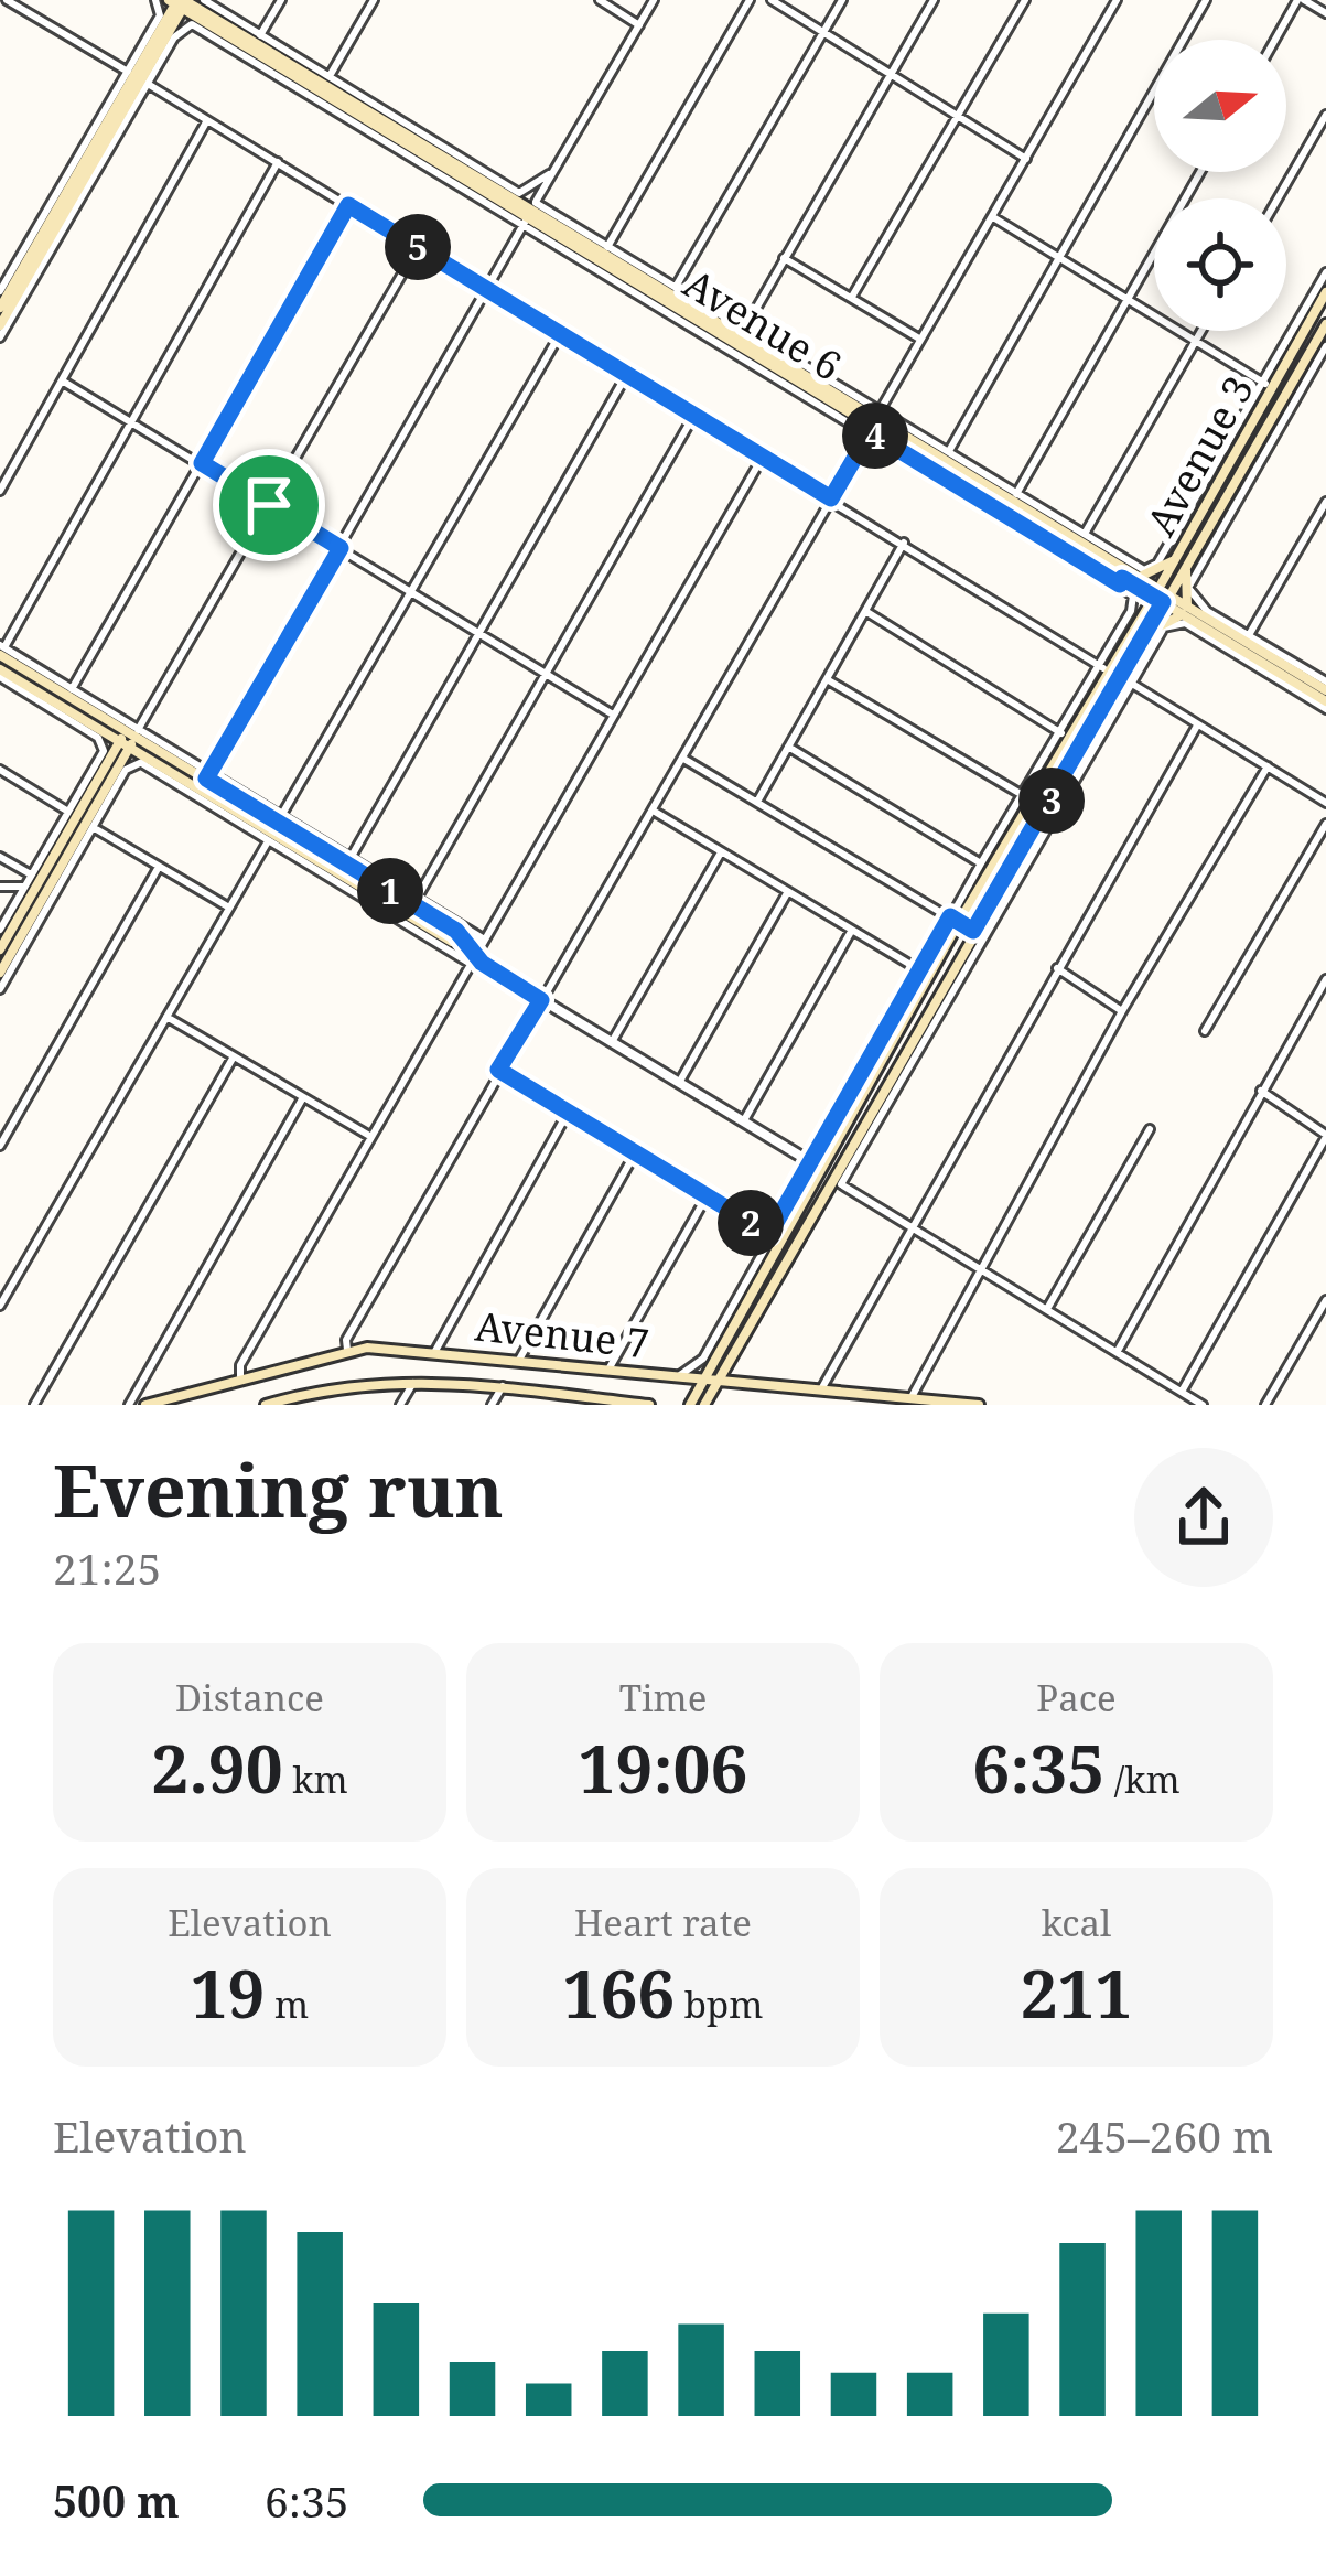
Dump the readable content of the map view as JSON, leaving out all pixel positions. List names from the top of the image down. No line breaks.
{"streets":{"main road":["Avenue 6","Avenue 3","Avenue 7"]},"crossings":[["Avenue 6","Avenue 3"],["Avenue 3","Avenue 7"]],"north":"right","page":{"pins":["5","4","3","1","2"],"heading":["Evening run","21:25"],"stats":[["Distance","2.90 km"],["Time","19:06"],["Pace","6:35 /km"],["Elevation","19 m"],["Heart rate","166 bpm"],["kcal","211"]],"chart":["Elevation","245–260 m"],"list":[{"name":"500 m","note":"6:35"}]}}
